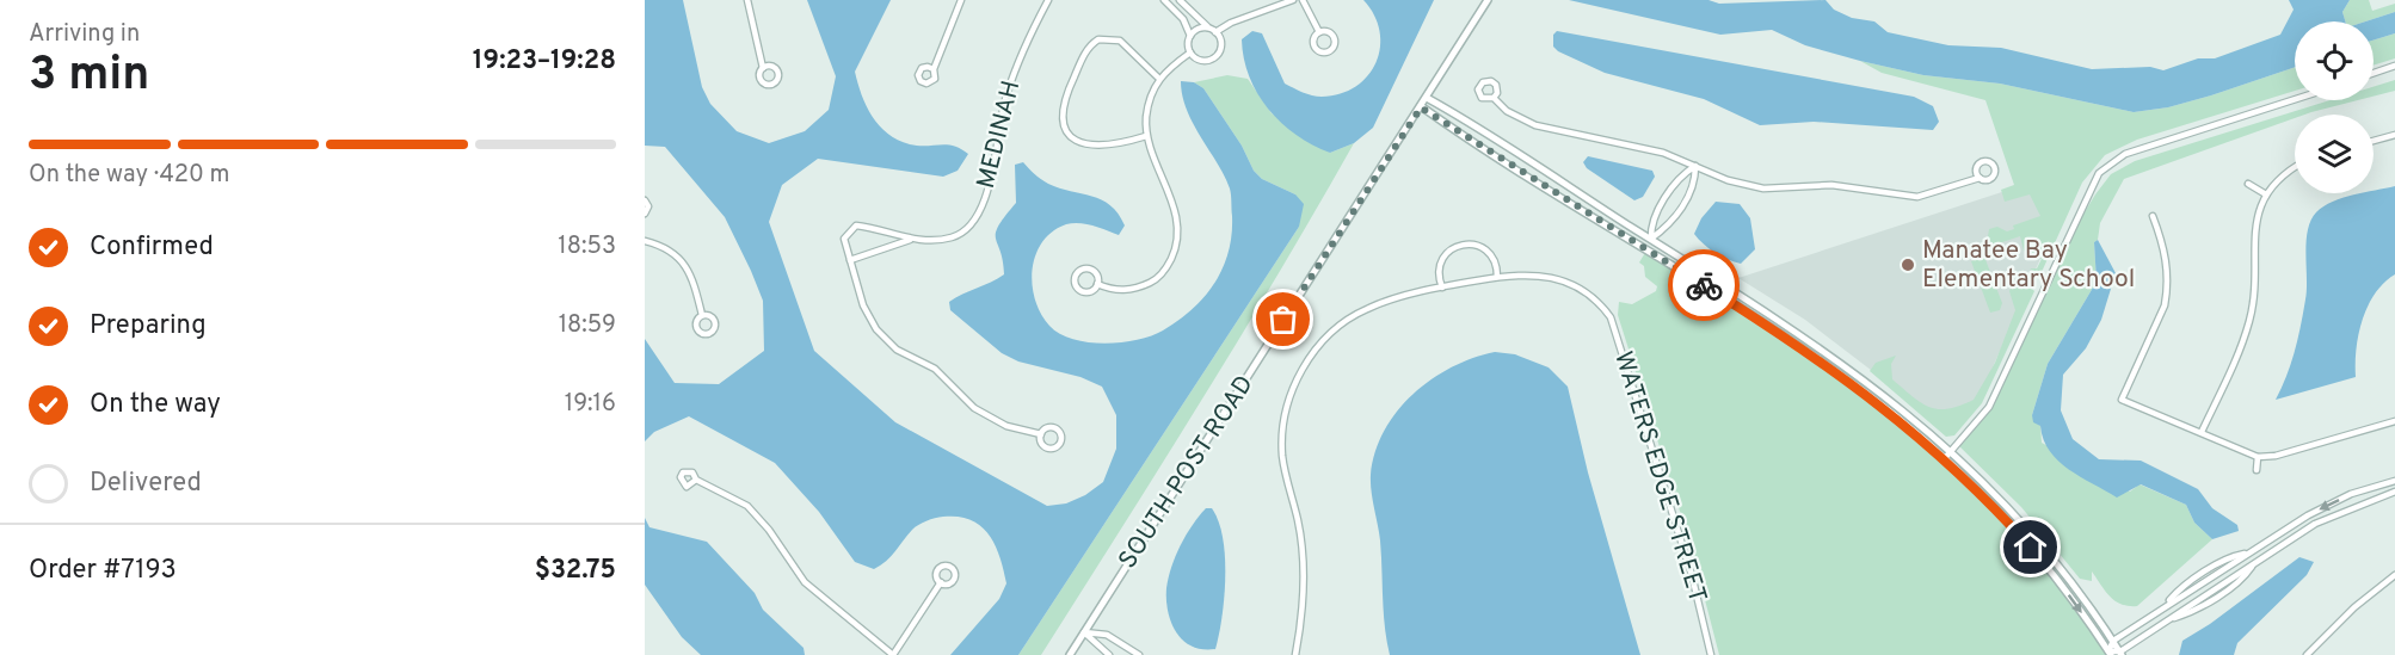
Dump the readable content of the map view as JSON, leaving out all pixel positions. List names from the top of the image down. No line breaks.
{"streets":{"street":["MEDINAH","SOUTH POST ROAD","WATERS EDGE STREET"]},"places":["Manatee Bay Elementary School"],"page":{"heading":["3 min","Arriving in","19:23–19:28"],"panel":["Order #7193","$32.75"],"bar":"On the way · 420 m","list":[["Confirmed","18:53"],["Preparing","18:59"],["On the way","19:16"],"Delivered"]}}
